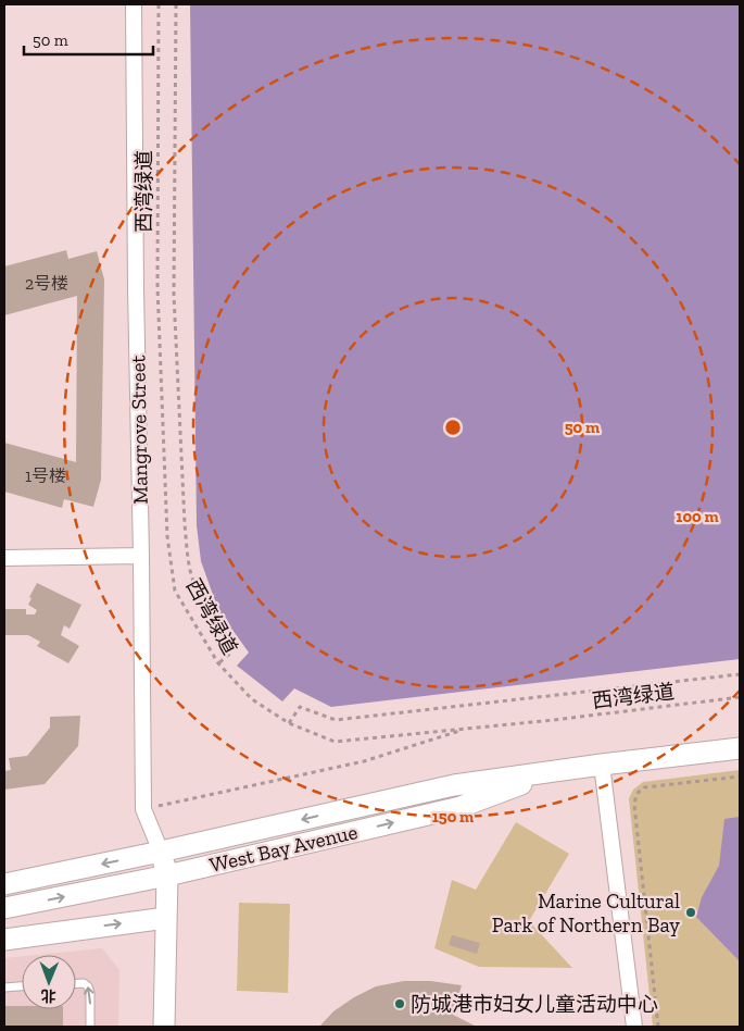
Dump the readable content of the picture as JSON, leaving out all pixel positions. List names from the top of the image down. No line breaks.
{"streets":{"main road":["West Bay Avenue"],"street":["Mangrove Street"],"path":["西湾绿道"]},"crossings":[["Mangrove Street","West Bay Avenue"]],"places":["Marine Cultural Park of Northern Bay","防城港市妇女儿童活动中心"],"house_numbers":["2号楼","1号楼"],"scale_bar":"50 m","north":"bottom","rings":["50 m","100 m","150 m"]}
